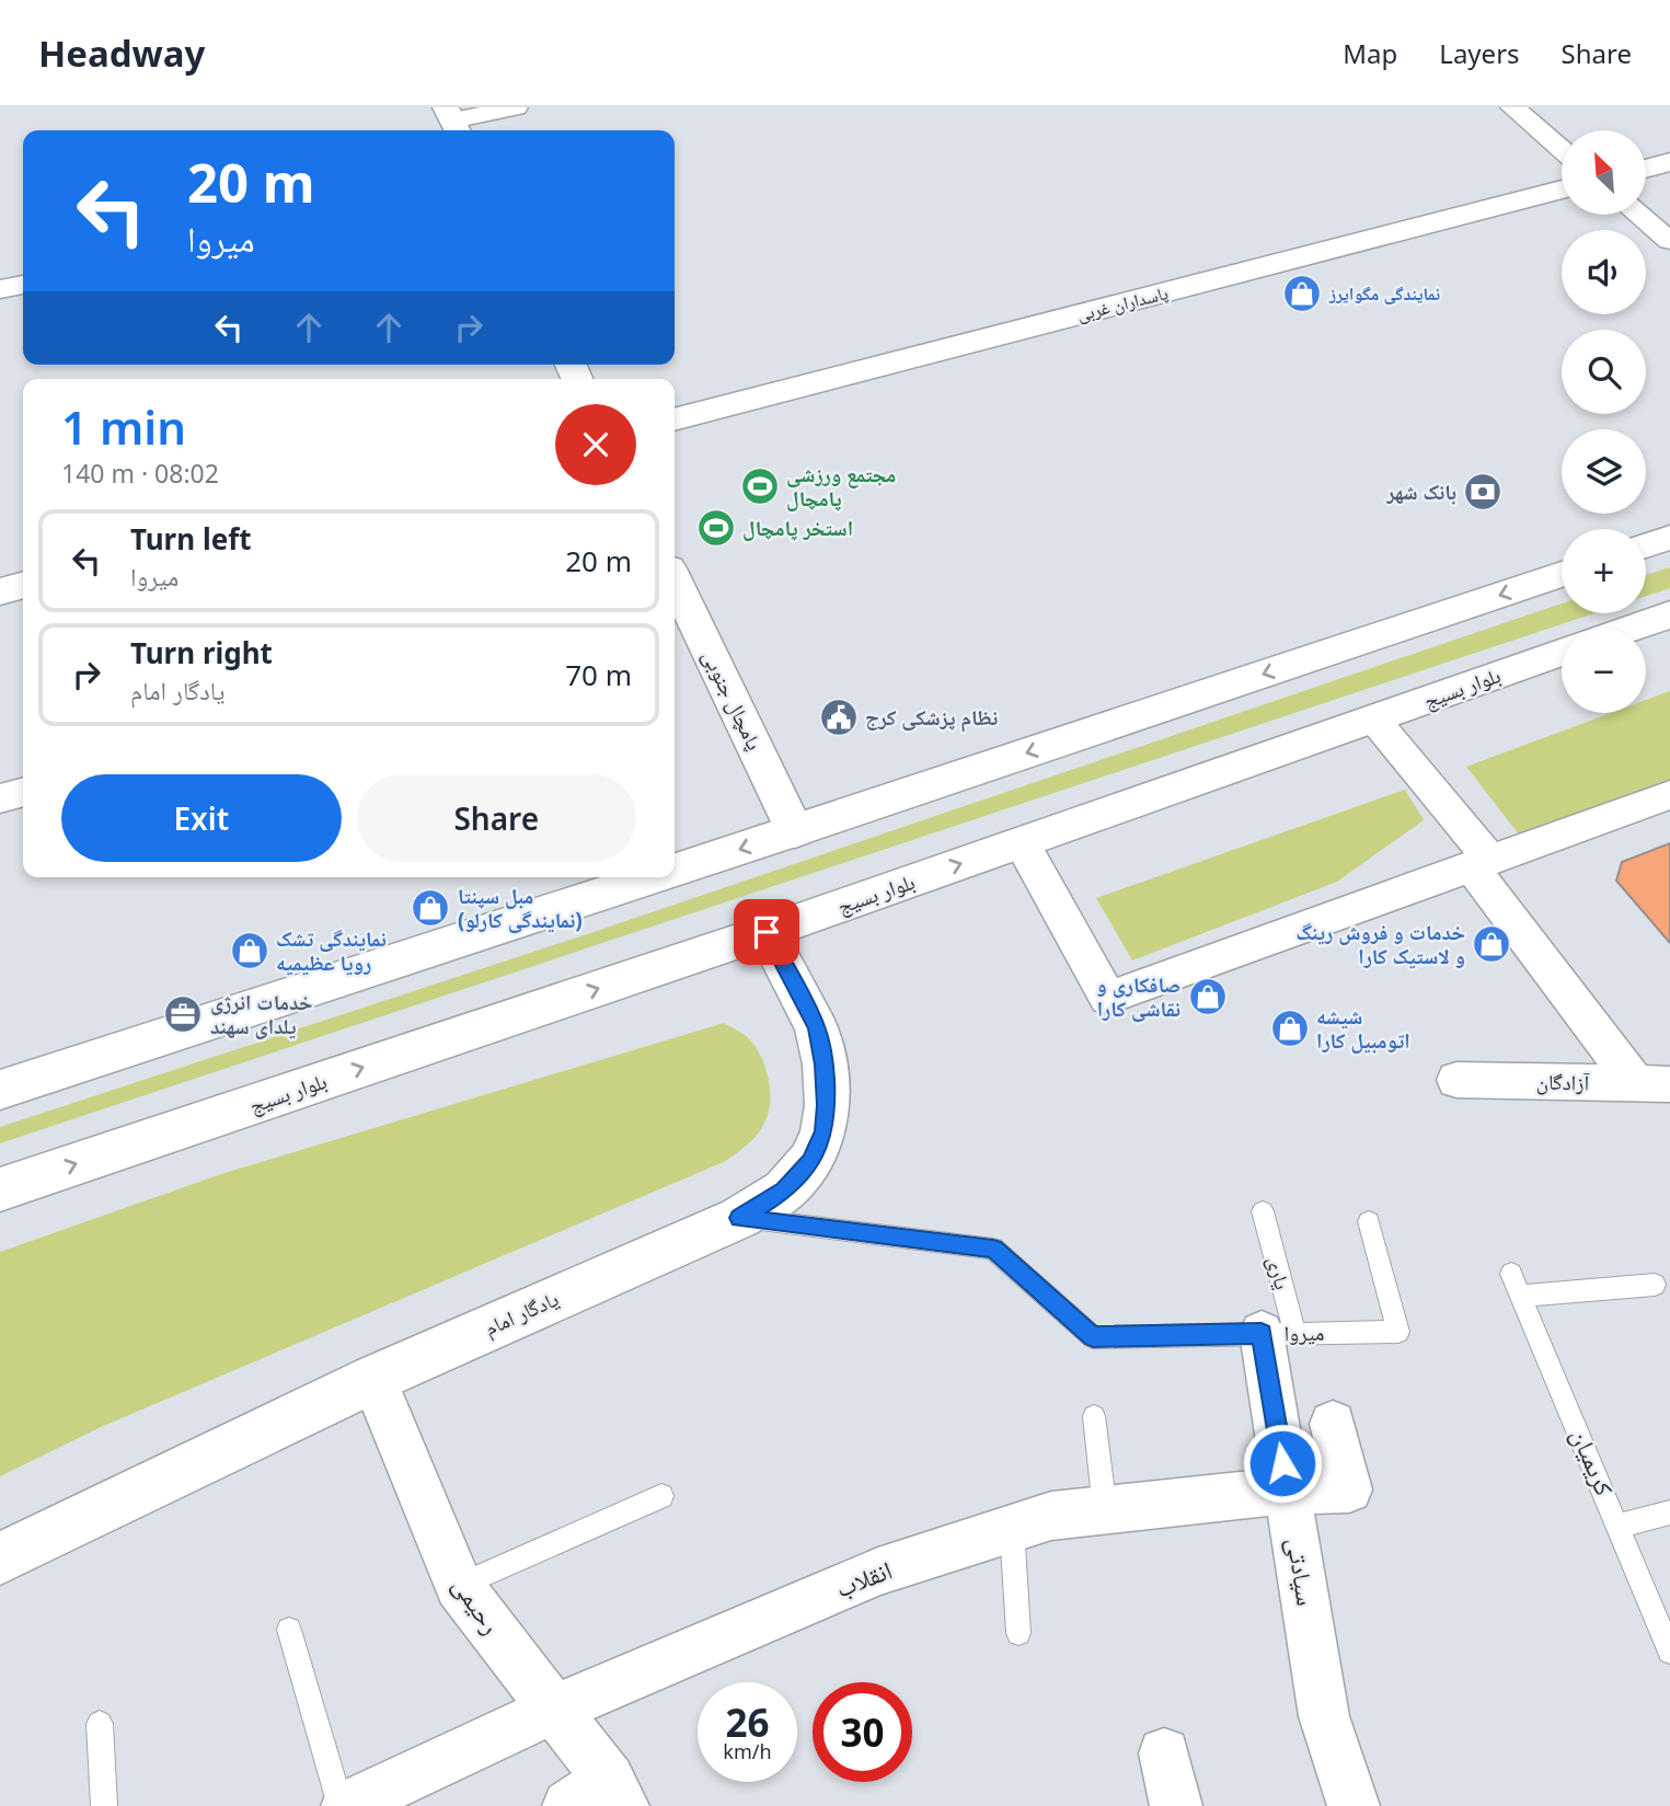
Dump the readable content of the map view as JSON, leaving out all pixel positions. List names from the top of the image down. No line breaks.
{"streets":{"main road":["پاسداران غربی","بلوار بسیج","پامچال جنوبی","یادگار امام"],"street":["آزادگان","سیادتی","انقلاب","رحیمی"],"lane":["یاری","میروا","کریمیان"]},"crossings":[["بلوار بسیج","یادگار امام"],["یاری","میروا"],["یاری","سیادتی"],["یادگار امام","میروا"],["یادگار امام","رحیمی"],["میروا","سیادتی"],["سیادتی","انقلاب"],["انقلاب","رحیمی"]],"places":{"shop":["نمایندگی مگوایرز","مبل سپنتا (نمایندگی کارلو)","خدمات و فروش رینگ و لاستیک کارا","نمایندگی تشک رویا عظیمیه","صافکاری و نقاشی کارا","شیشه اتومبیل کارا"],"sports":["مجتمع ورزشی پامچال","استخر پامچال"],"bank":["بانک شهر"],"public building":["نظام پزشکی کرج"],"office":["خدمات انرژی یلدای سهند"]},"north":"top left","page":{"header":"Headway","nav":["Map","Layers","Share"],"map_buttons":["+","−"],"turn":["20 m","میروا"],"heading":["1 min","140 m · 08:02"],"list":[{"name":"Turn left","note":"میروا","value":"20 m"},{"name":"Turn right","note":"یادگار امام","value":"70 m"}],"buttons":["Exit","Share"],"speed":"26 km/h","limit":"30"}}
